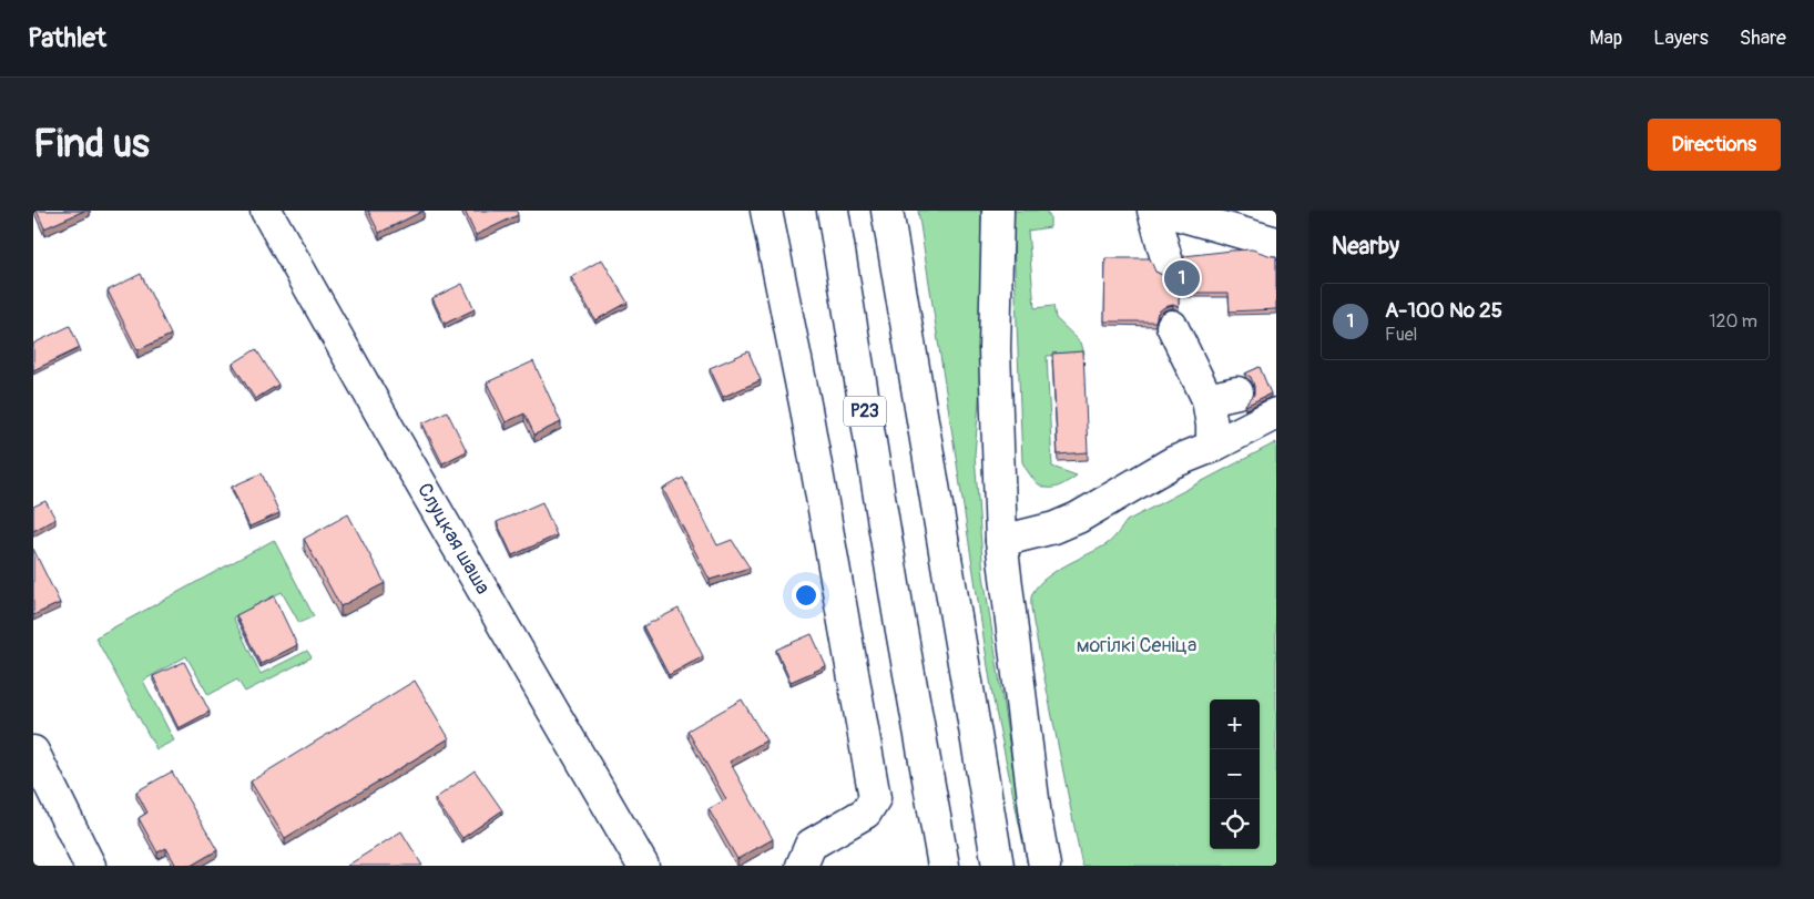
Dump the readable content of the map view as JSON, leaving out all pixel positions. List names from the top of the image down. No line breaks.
{"streets":{"main road":["Р23","Слуцкая шаша"]},"parks":["могілкі Сеніца"],"page":{"header":"Pathlet","nav":["Map","Layers","Share"],"buttons":"Directions","title":"Find us","heading":"Nearby","pins":"1","list":[{"mark":"1","name":"А-100 № 25","note":"Fuel","value":"120 m"}],"map_buttons":["+","−"]}}
